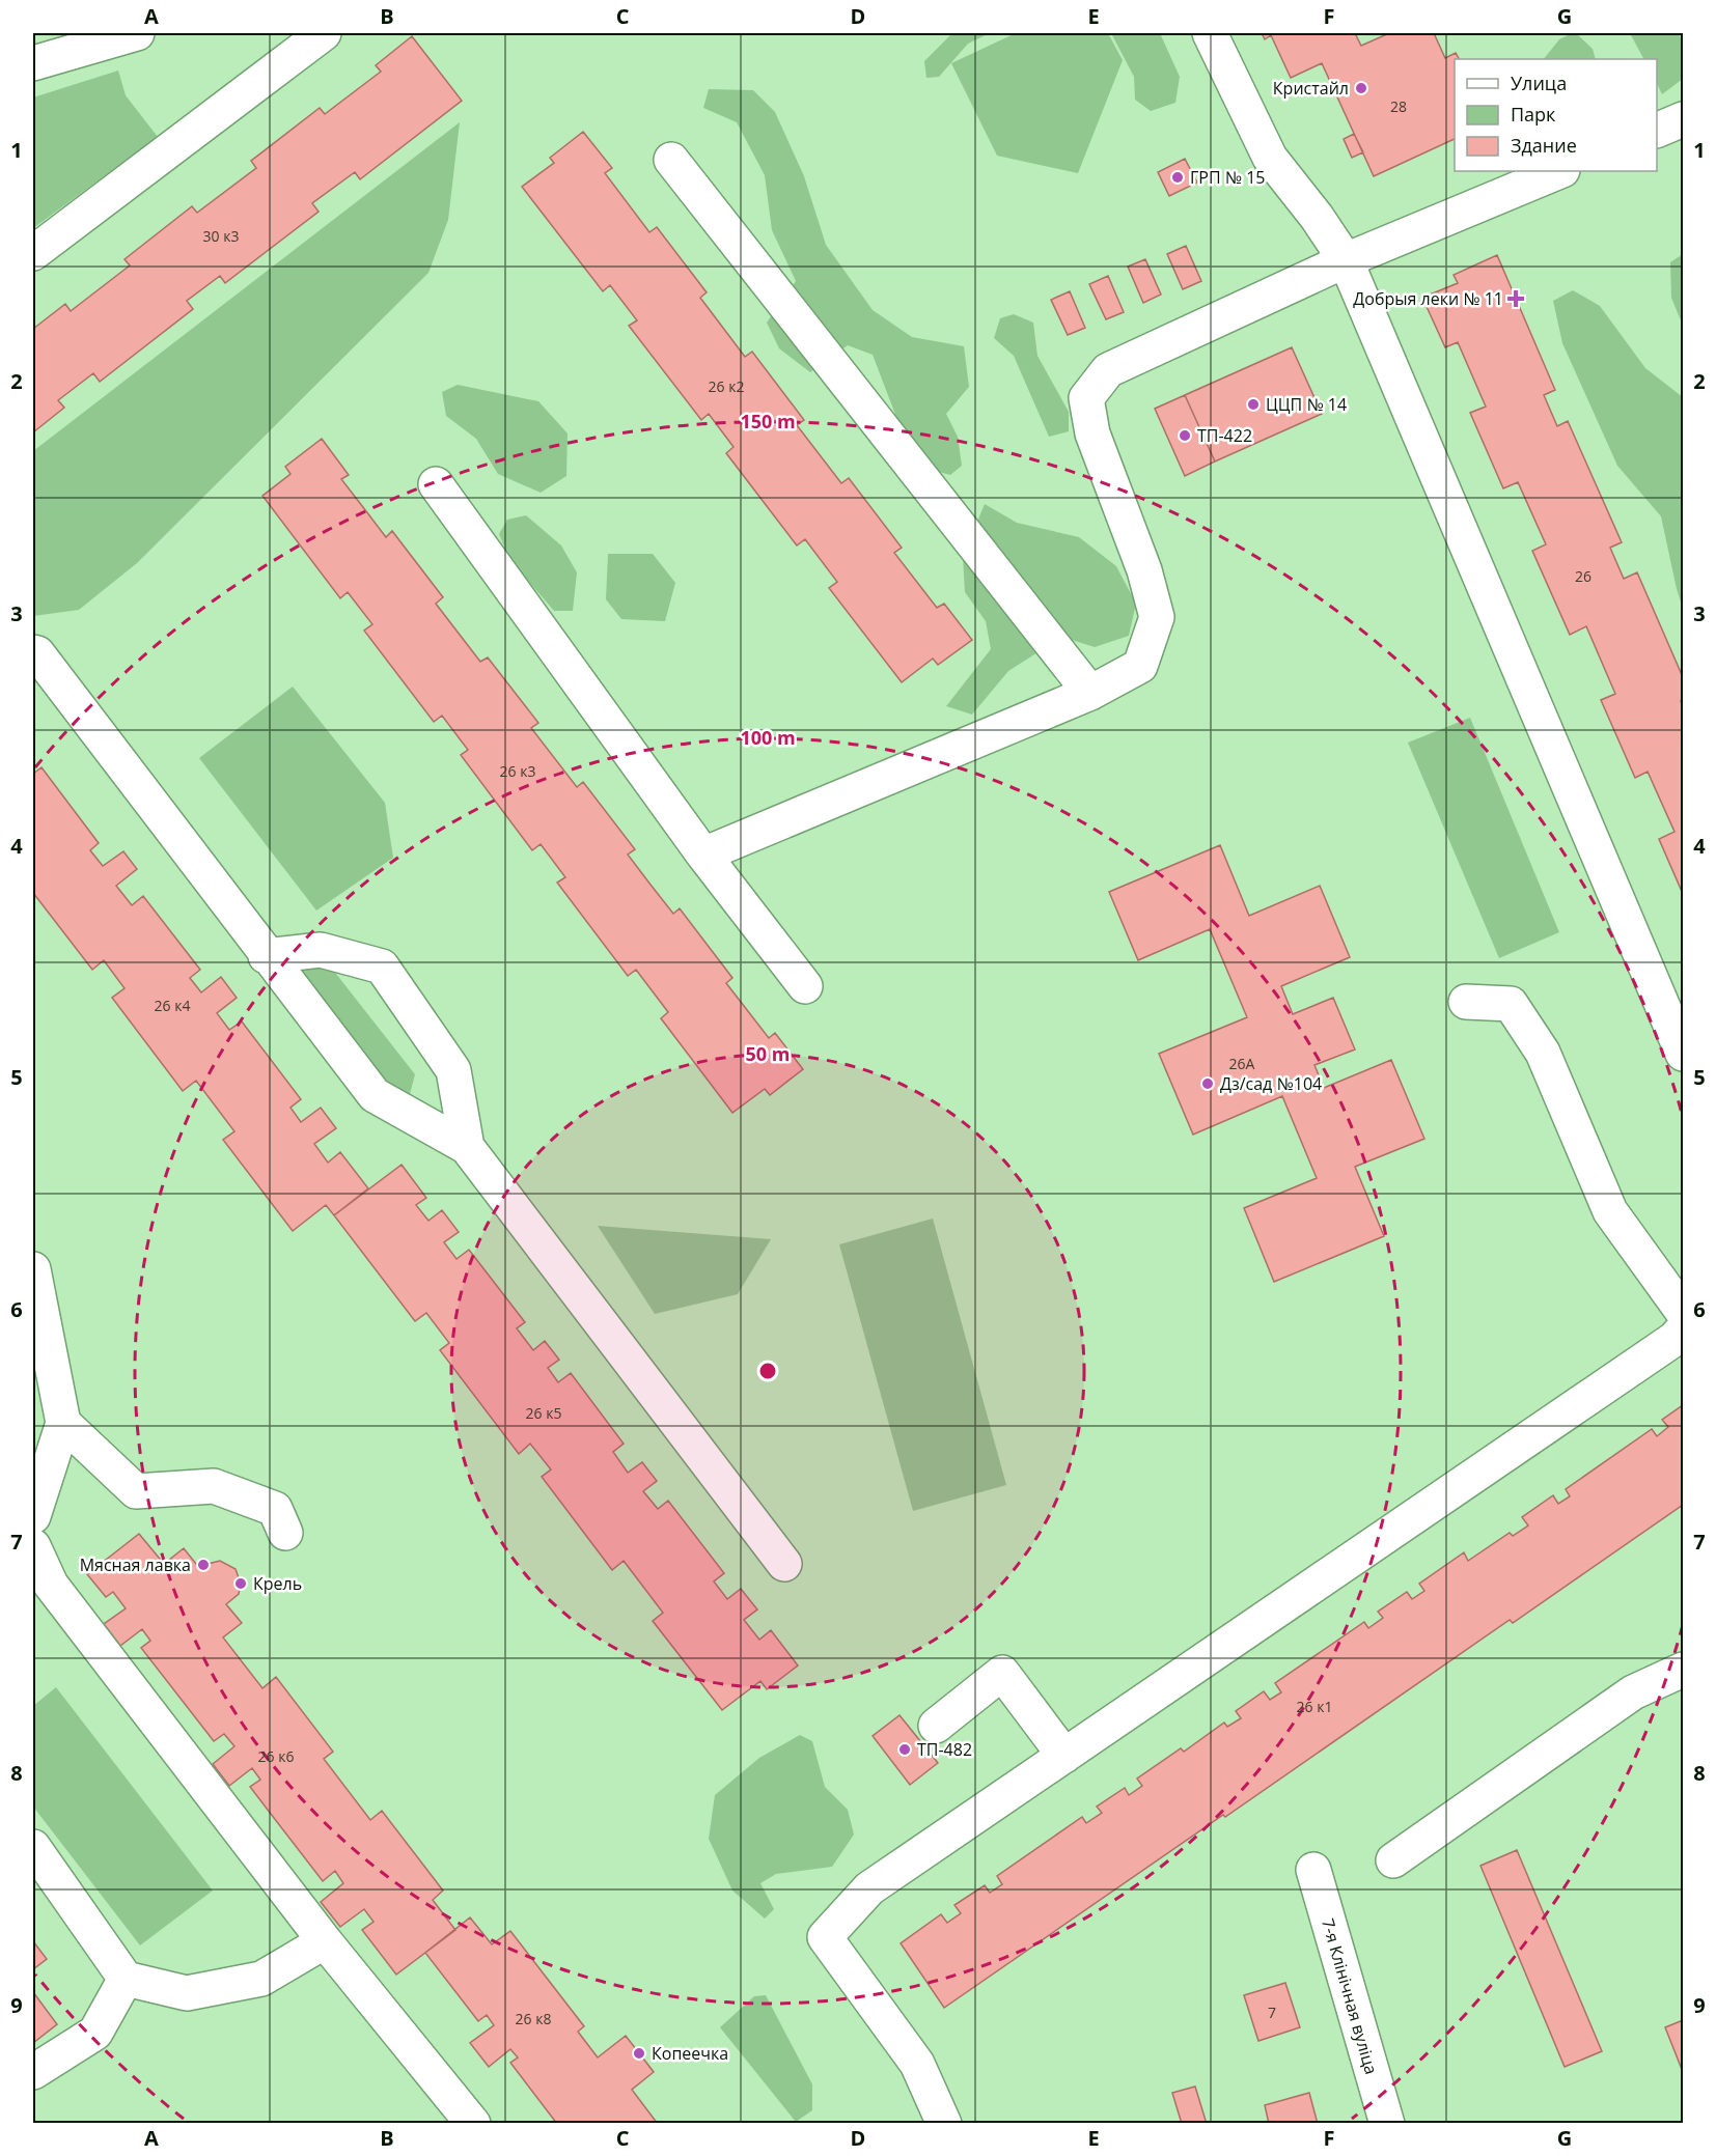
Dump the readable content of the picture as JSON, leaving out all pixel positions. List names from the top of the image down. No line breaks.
{"streets":{"street":["7-я Клінічная вуліца"]},"places":{"other":["Кристайл","ГРП № 15","ЦЦП № 14","ТП-422","Дз/сад №104","Мясная лавка","Крель","ТП-482","Копеечка"],"health":["Добрыя леки № 11"]},"house_numbers":["28","30 к3","26 к2","26","26 к3","26 к4","26А","26 к5","26 к1","26 к6","7","26 к8"],"legend":["Улица","Парк","Здание"],"grid":{"columns":["A","B","C","D","E","F","G"],"rows":["1","2","3","4","5","6","7","8","9"]},"rings":["150 m","100 m","50 m"]}
